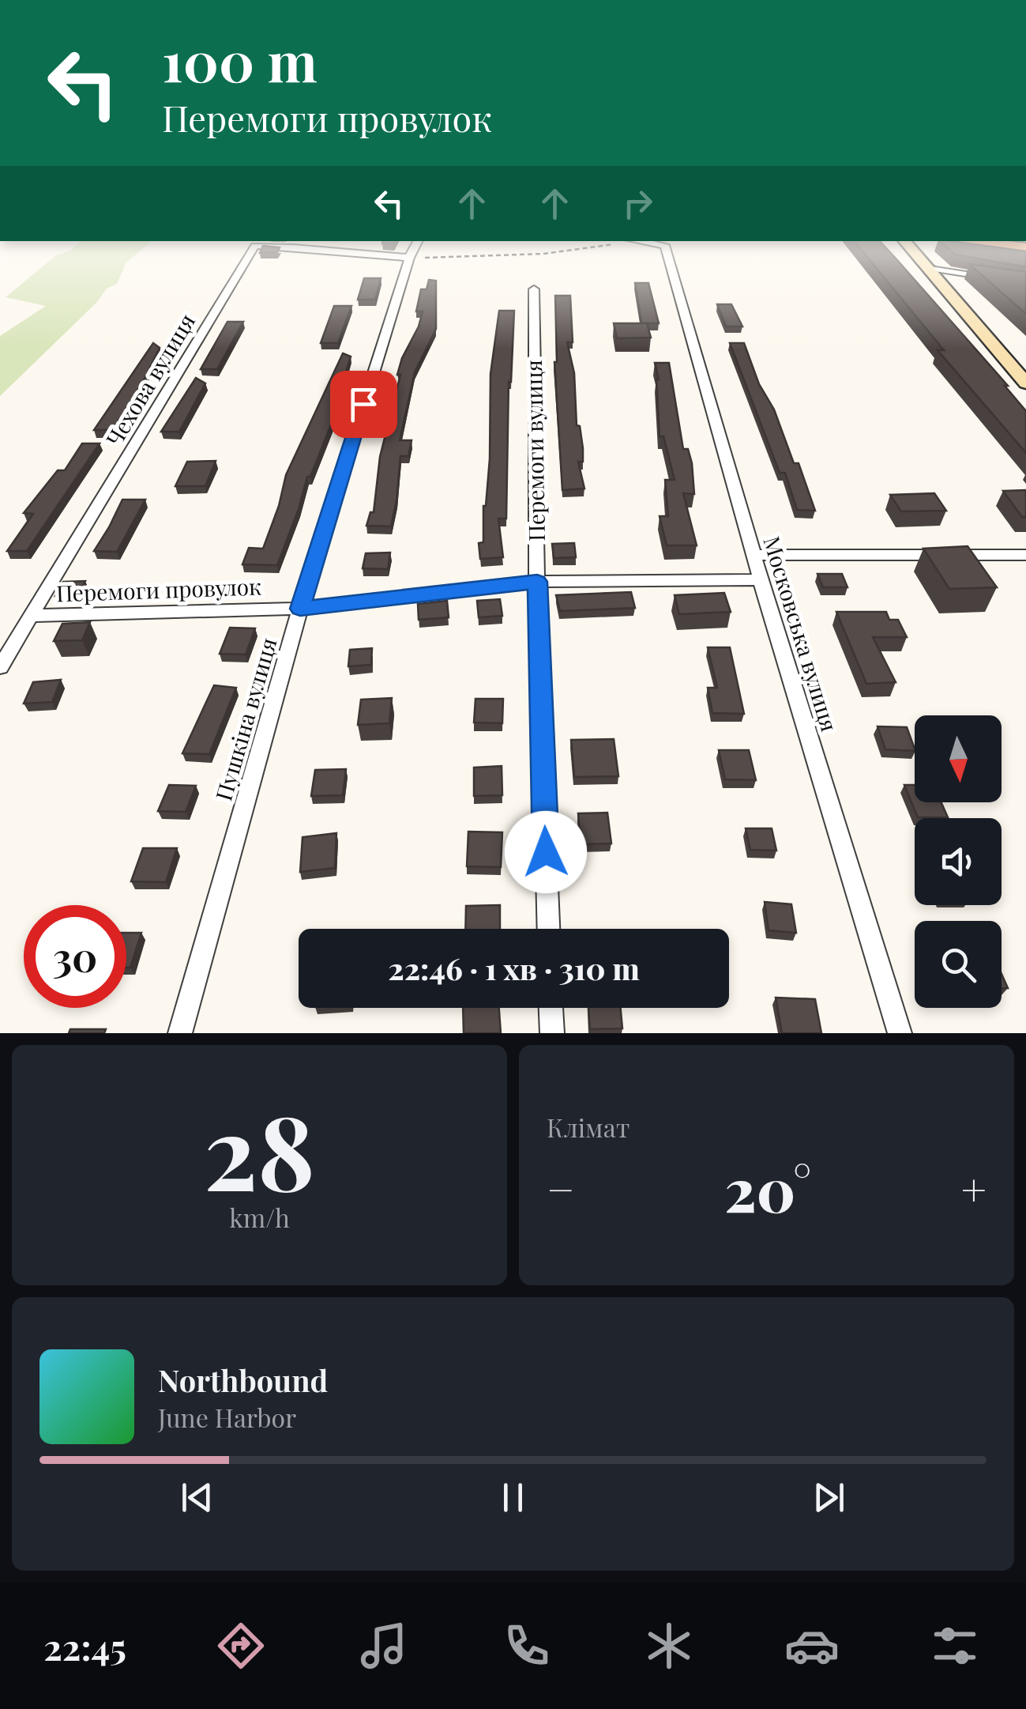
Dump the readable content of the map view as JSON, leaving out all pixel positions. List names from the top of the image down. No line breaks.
{"streets":{"street":["Чехова вулиця","Перемоги вулиця","Перемоги провулок","Московська вулиця","Пушкіна вулиця"]},"crossings":[["Чехова вулиця","Перемоги провулок"],["Чехова вулиця","Пушкіна вулиця"],["Перемоги вулиця","Перемоги провулок"],["Перемоги провулок","Московська вулиця"],["Перемоги провулок","Пушкіна вулиця"]],"north":"bottom","page":{"turn":["100 m","Перемоги провулок"],"limit":"30","trip":"22:46 · 1 хв · 310 m","tile":[["28","km/h"],"Клімат"],"heat":["−","20°","+"],"song":["Northbound","June Harbor"],"tabs":"22:45"}}
